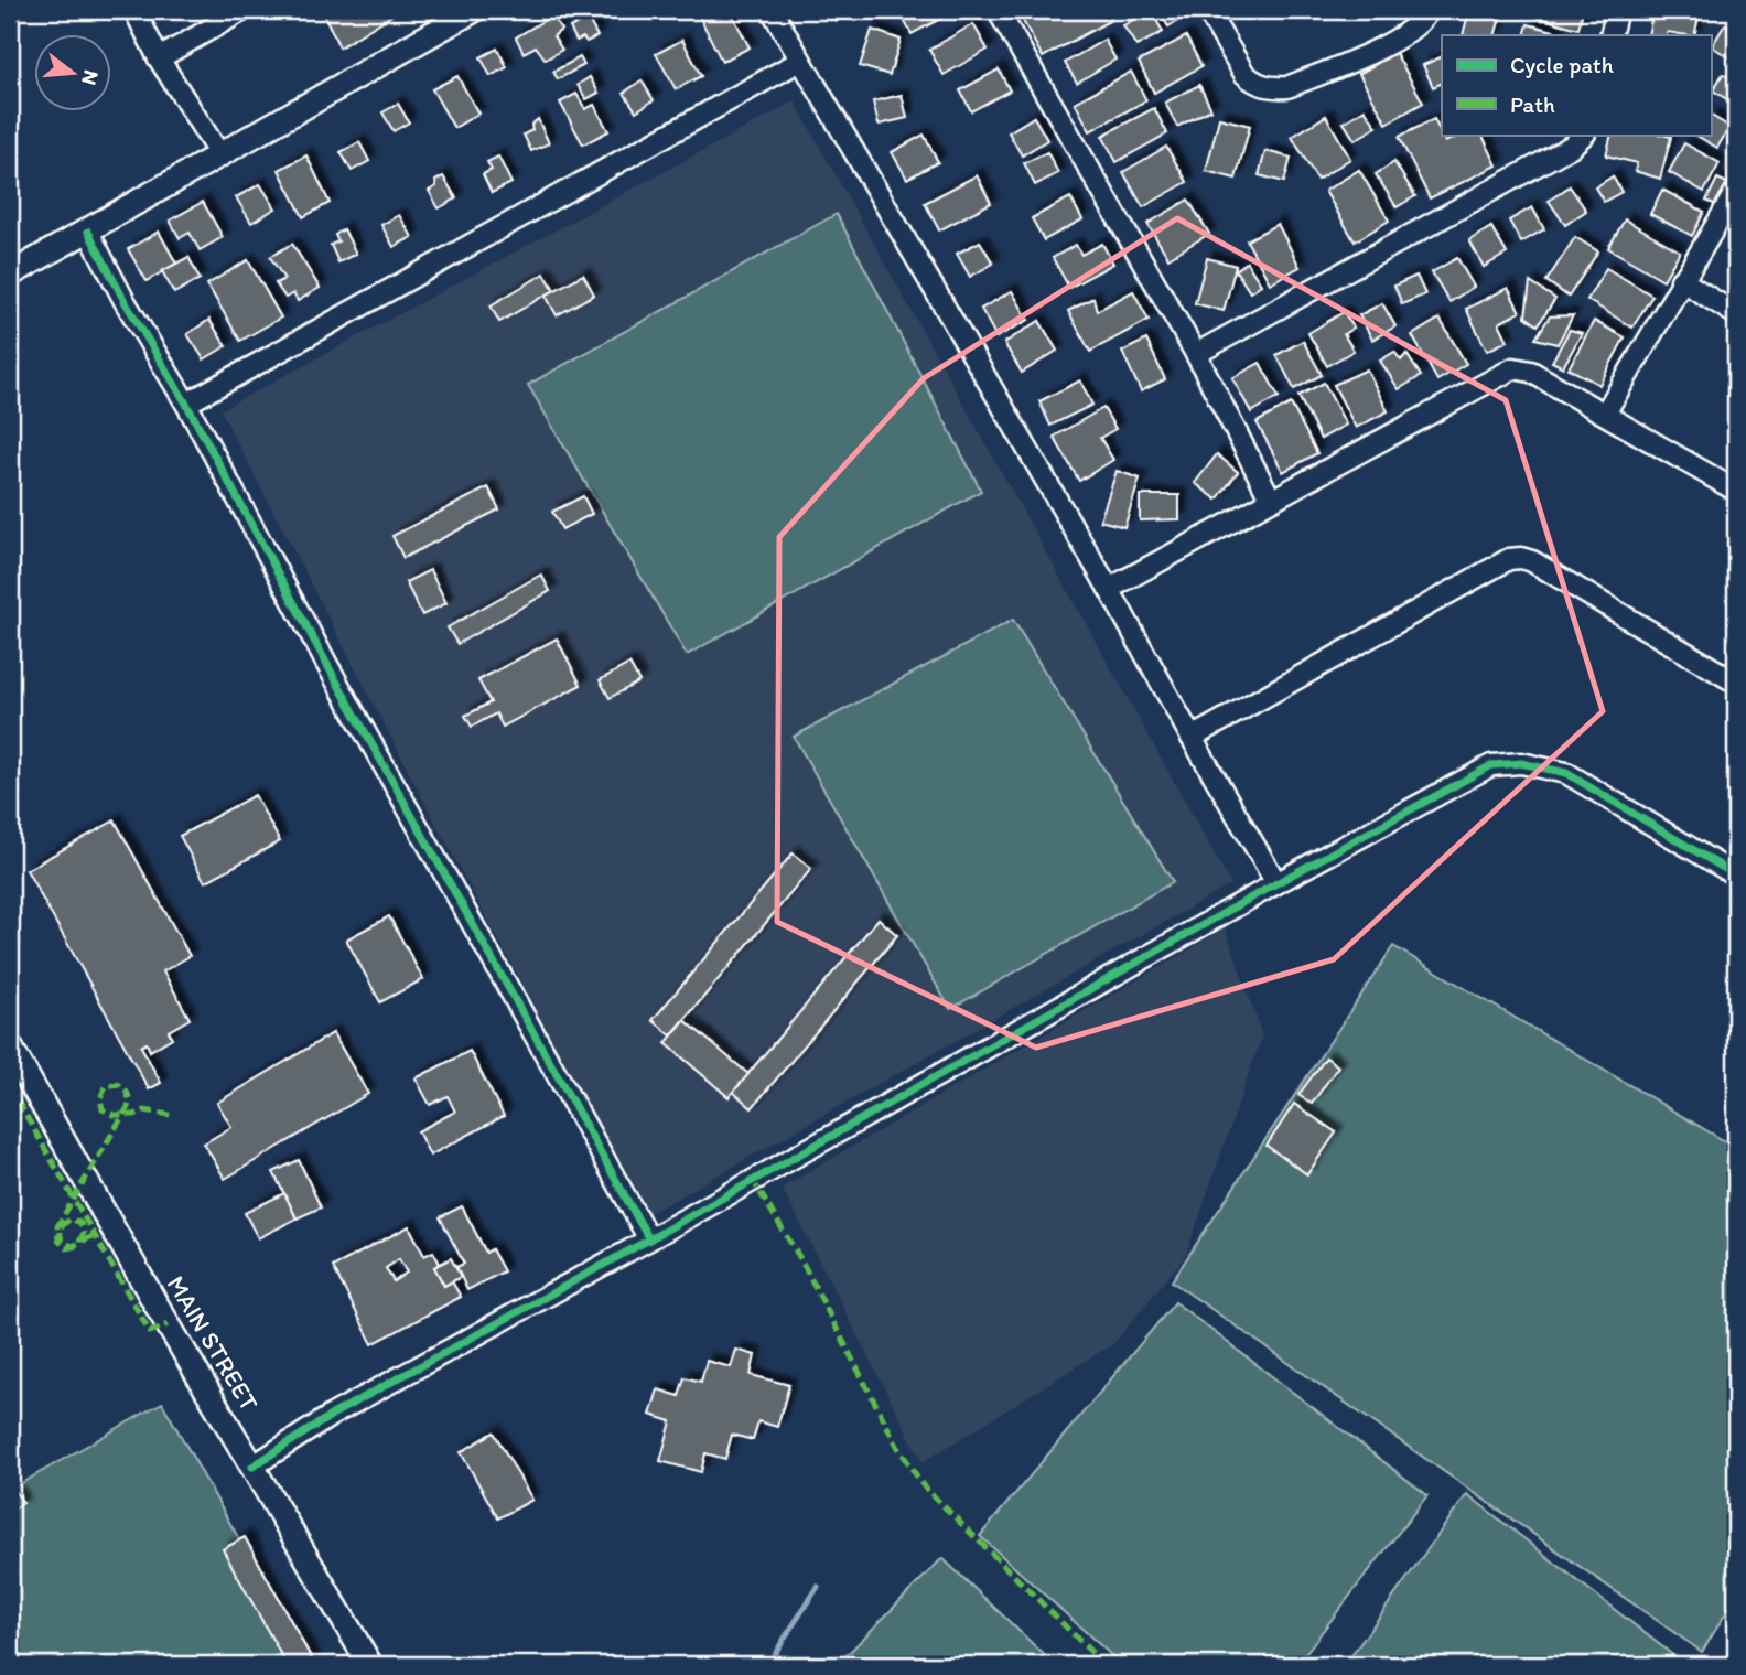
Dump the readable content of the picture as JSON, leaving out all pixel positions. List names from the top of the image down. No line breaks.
{"streets":{"street":["MAIN STREET"]},"legend":["Cycle path","Path"],"north":"right"}
